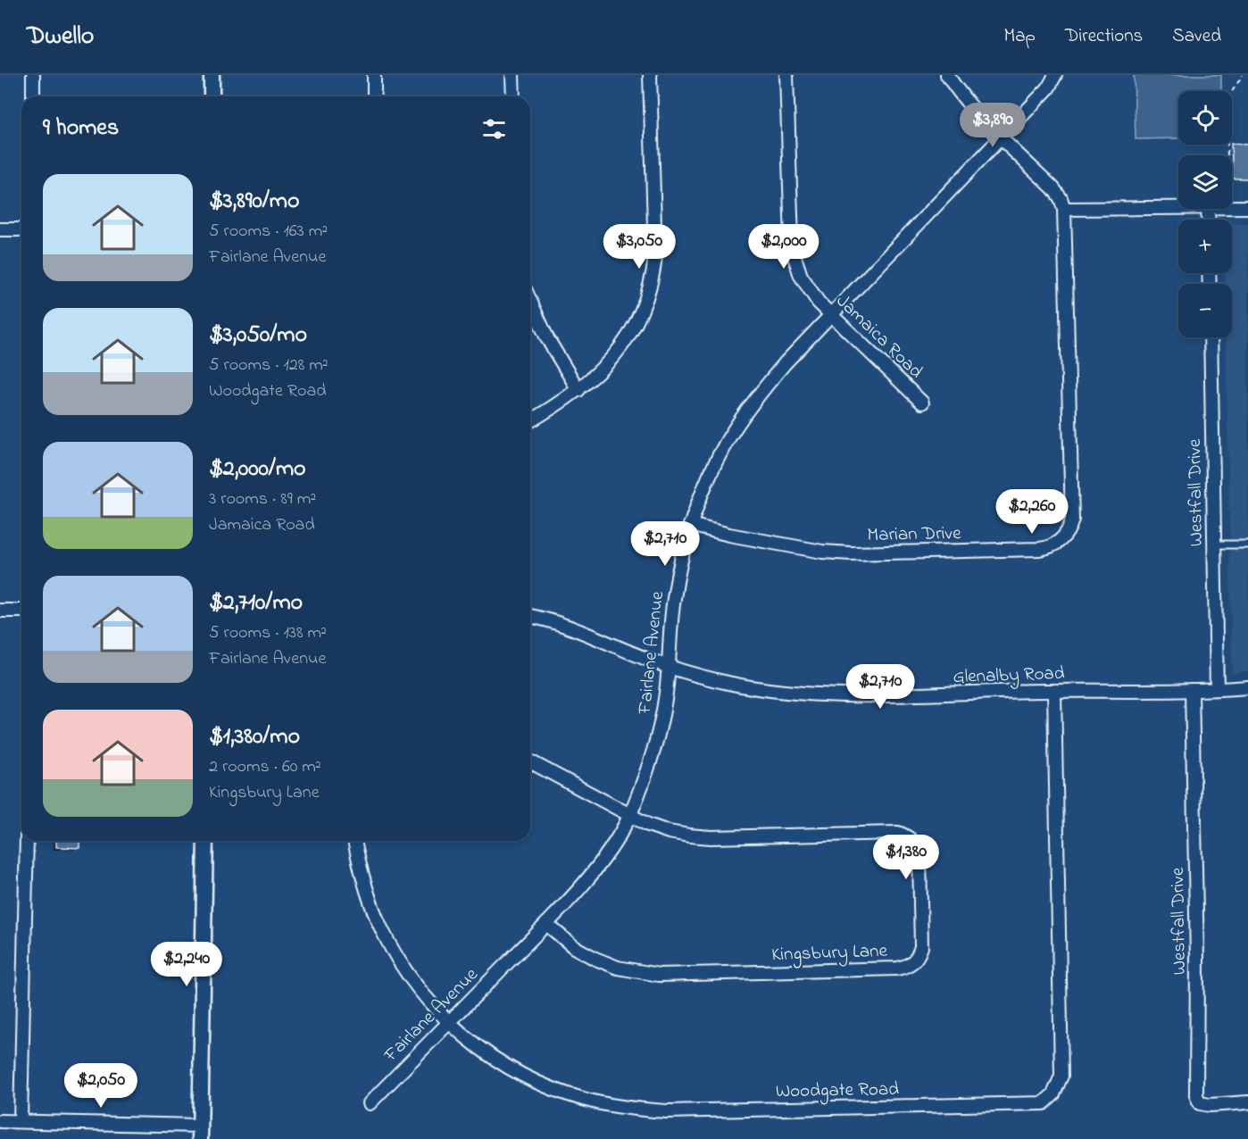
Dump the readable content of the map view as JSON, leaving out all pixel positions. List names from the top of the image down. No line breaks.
{"streets":{"street":["Jamaica Road","Westfall Drive","Marian Drive","Fairlane Avenue","Glenalby Road","Kingsbury Lane","Woodgate Road"]},"crossings":[["Jamaica Road","Fairlane Avenue"],["Westfall Drive","Glenalby Road"],["Marian Drive","Fairlane Avenue"],["Fairlane Avenue","Glenalby Road"],["Fairlane Avenue","Kingsbury Lane"],["Fairlane Avenue","Woodgate Road"],["Glenalby Road","Woodgate Road"]],"page":{"header":"Dwello","nav":["Map","Directions","Saved"],"map_buttons":["+","−"],"heading":"9 homes","price":["$3,890","$3,050","$2,000","$2,260","$2,710","$2,710","$1,380","$2,240","$2,050"],"list":[{"name":"$3,890/mo","note":"5 rooms · 163 m² · Fairlane Avenue"},{"name":"$3,050/mo","note":"5 rooms · 128 m² · Woodgate Road"},{"name":"$2,000/mo","note":"3 rooms · 89 m² · Jamaica Road"},{"name":"$2,710/mo","note":"5 rooms · 138 m² · Fairlane Avenue"},{"name":"$1,380/mo","note":"2 rooms · 60 m² · Kingsbury Lane"}]}}
